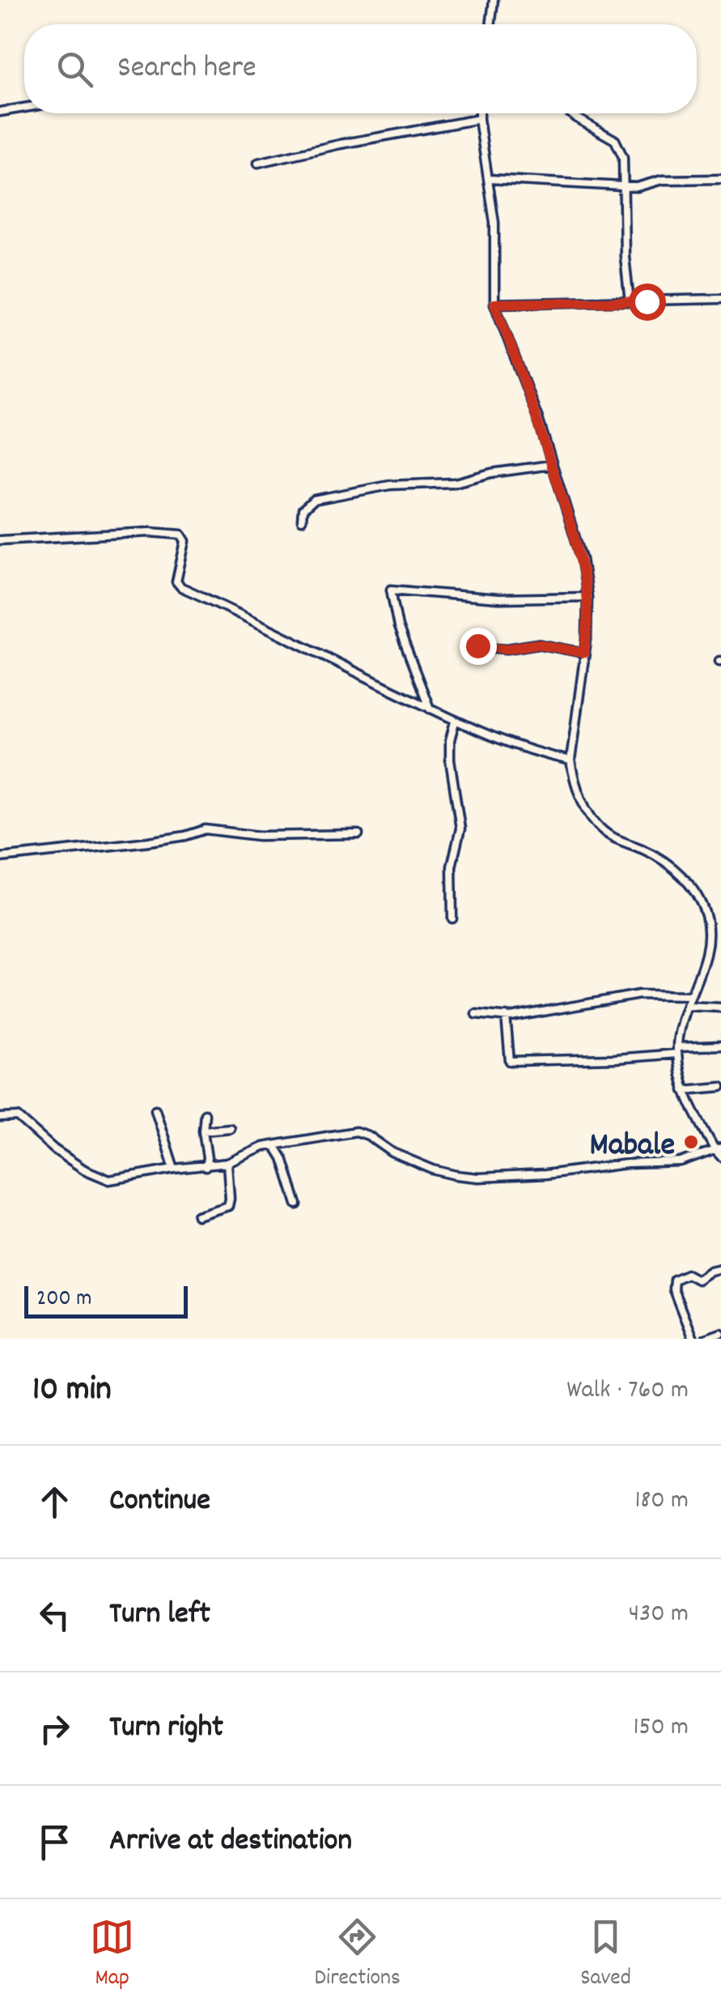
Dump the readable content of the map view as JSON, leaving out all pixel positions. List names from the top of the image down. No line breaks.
{"places":["Mabale"],"scale_bar":"200 m","page":{"search":"Search here","scale":"200 m","heading":["10 min","Walk · 760 m"],"list":[["Continue","180 m"],["Turn left","430 m"],["Turn right","150 m"],"Arrive at destination"],"nav":["Map","Directions","Saved"]}}
